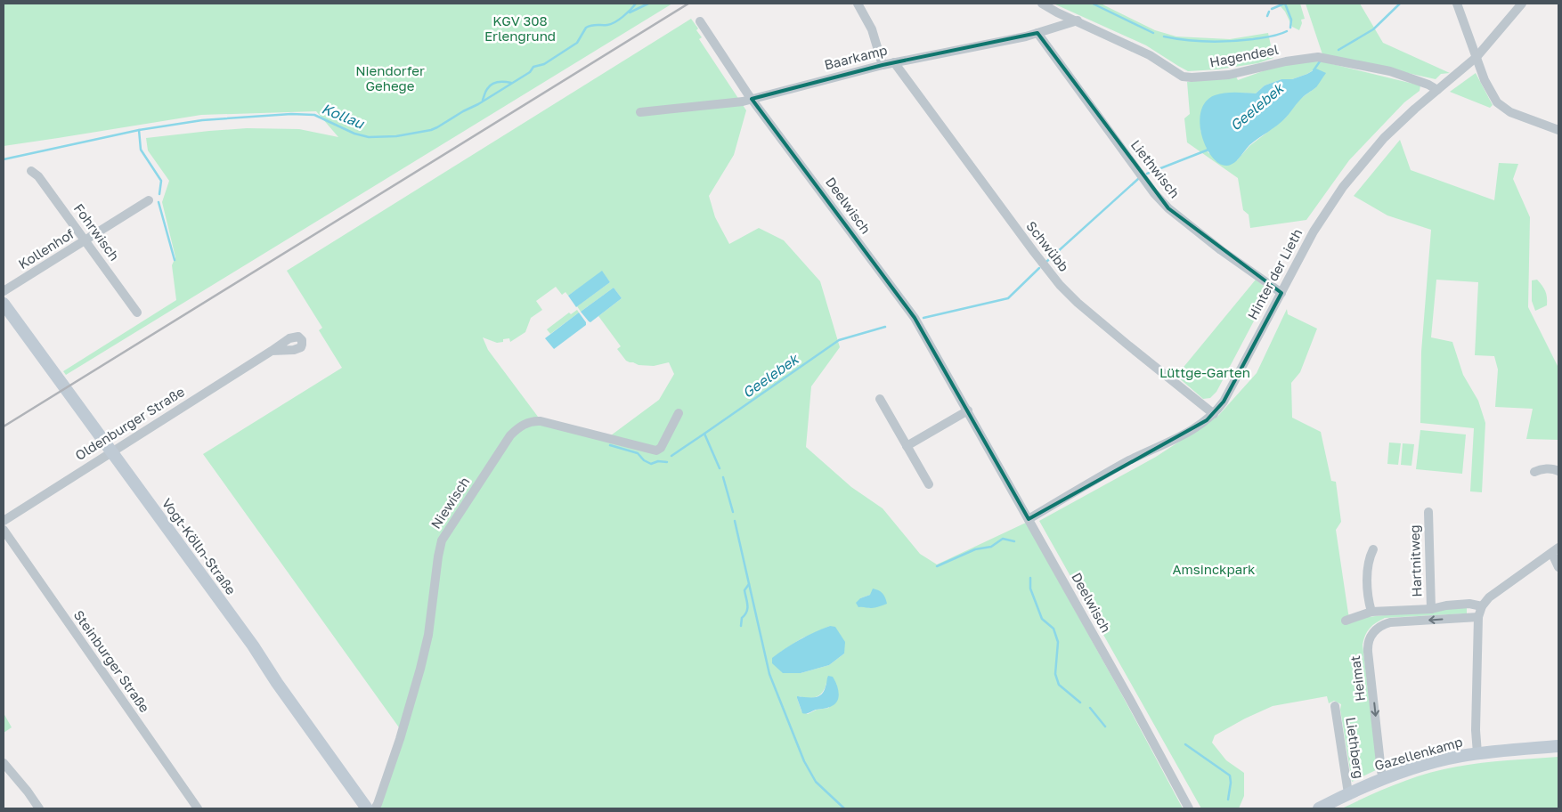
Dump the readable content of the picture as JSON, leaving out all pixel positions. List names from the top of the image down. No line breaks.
{"streets":{"street":["Hagendeel","Baarkamp","Liethwisch","Deelwisch","Fohrwisch","Schwübb","Kollenhof","Hinter der Lieth","Oldenburger Straße","Niewisch","Vogt-Kölln-Straße","Hartnitweg","Steinburger Straße","Heimat","Liethberg","Gazellenkamp"]},"crossings":[["Hagendeel","Baarkamp"],["Hagendeel","Hinter der Lieth"],["Baarkamp","Liethwisch"],["Baarkamp","Deelwisch"],["Baarkamp","Schwübb"],["Liethwisch","Hinter der Lieth"],["Deelwisch","Hinter der Lieth"],["Fohrwisch","Kollenhof"],["Schwübb","Hinter der Lieth"],["Oldenburger Straße","Vogt-Kölln-Straße"],["Heimat","Gazellenkamp"],["Liethberg","Gazellenkamp"]],"water":["Geelebek","Kollau"],"parks":["KGV 308 Erlengrund","Niendorfer Gehege","Lüttge-Garten","Amsinckpark"]}
